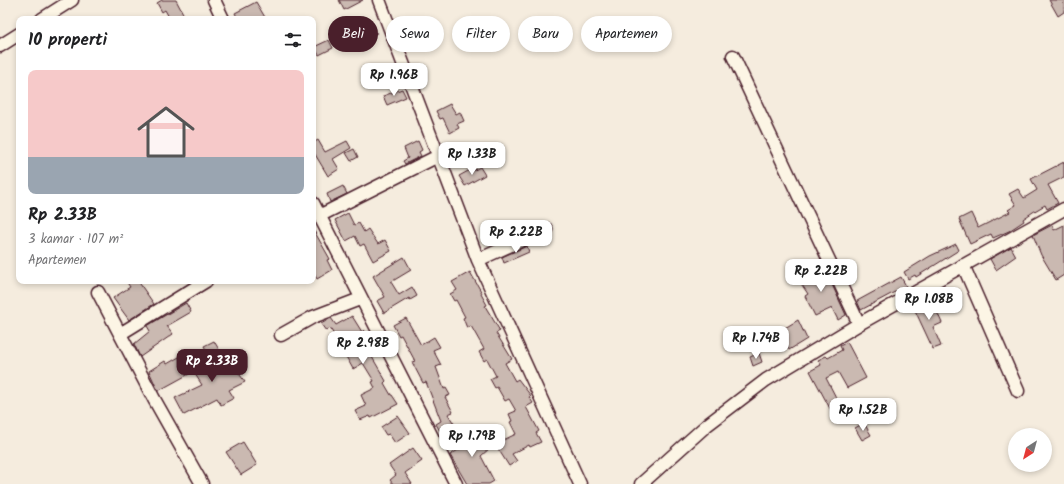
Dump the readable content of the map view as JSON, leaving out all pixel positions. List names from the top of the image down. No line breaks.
{"north":"bottom left","page":{"chip":["Beli","Sewa","Filter","Baru","Apartemen"],"heading":"10 properti","price":["Rp 1.96B","Rp 1.33B","Rp 2.22B","Rp 2.22B","Rp 1.08B","Rp 1.74B","Rp 2.98B","Rp 2.33B","Rp 1.52B","Rp 1.79B"],"list":[{"name":"Rp 2.33B","note":"3 kamar · 107 m² · Apartemen"}]}}
